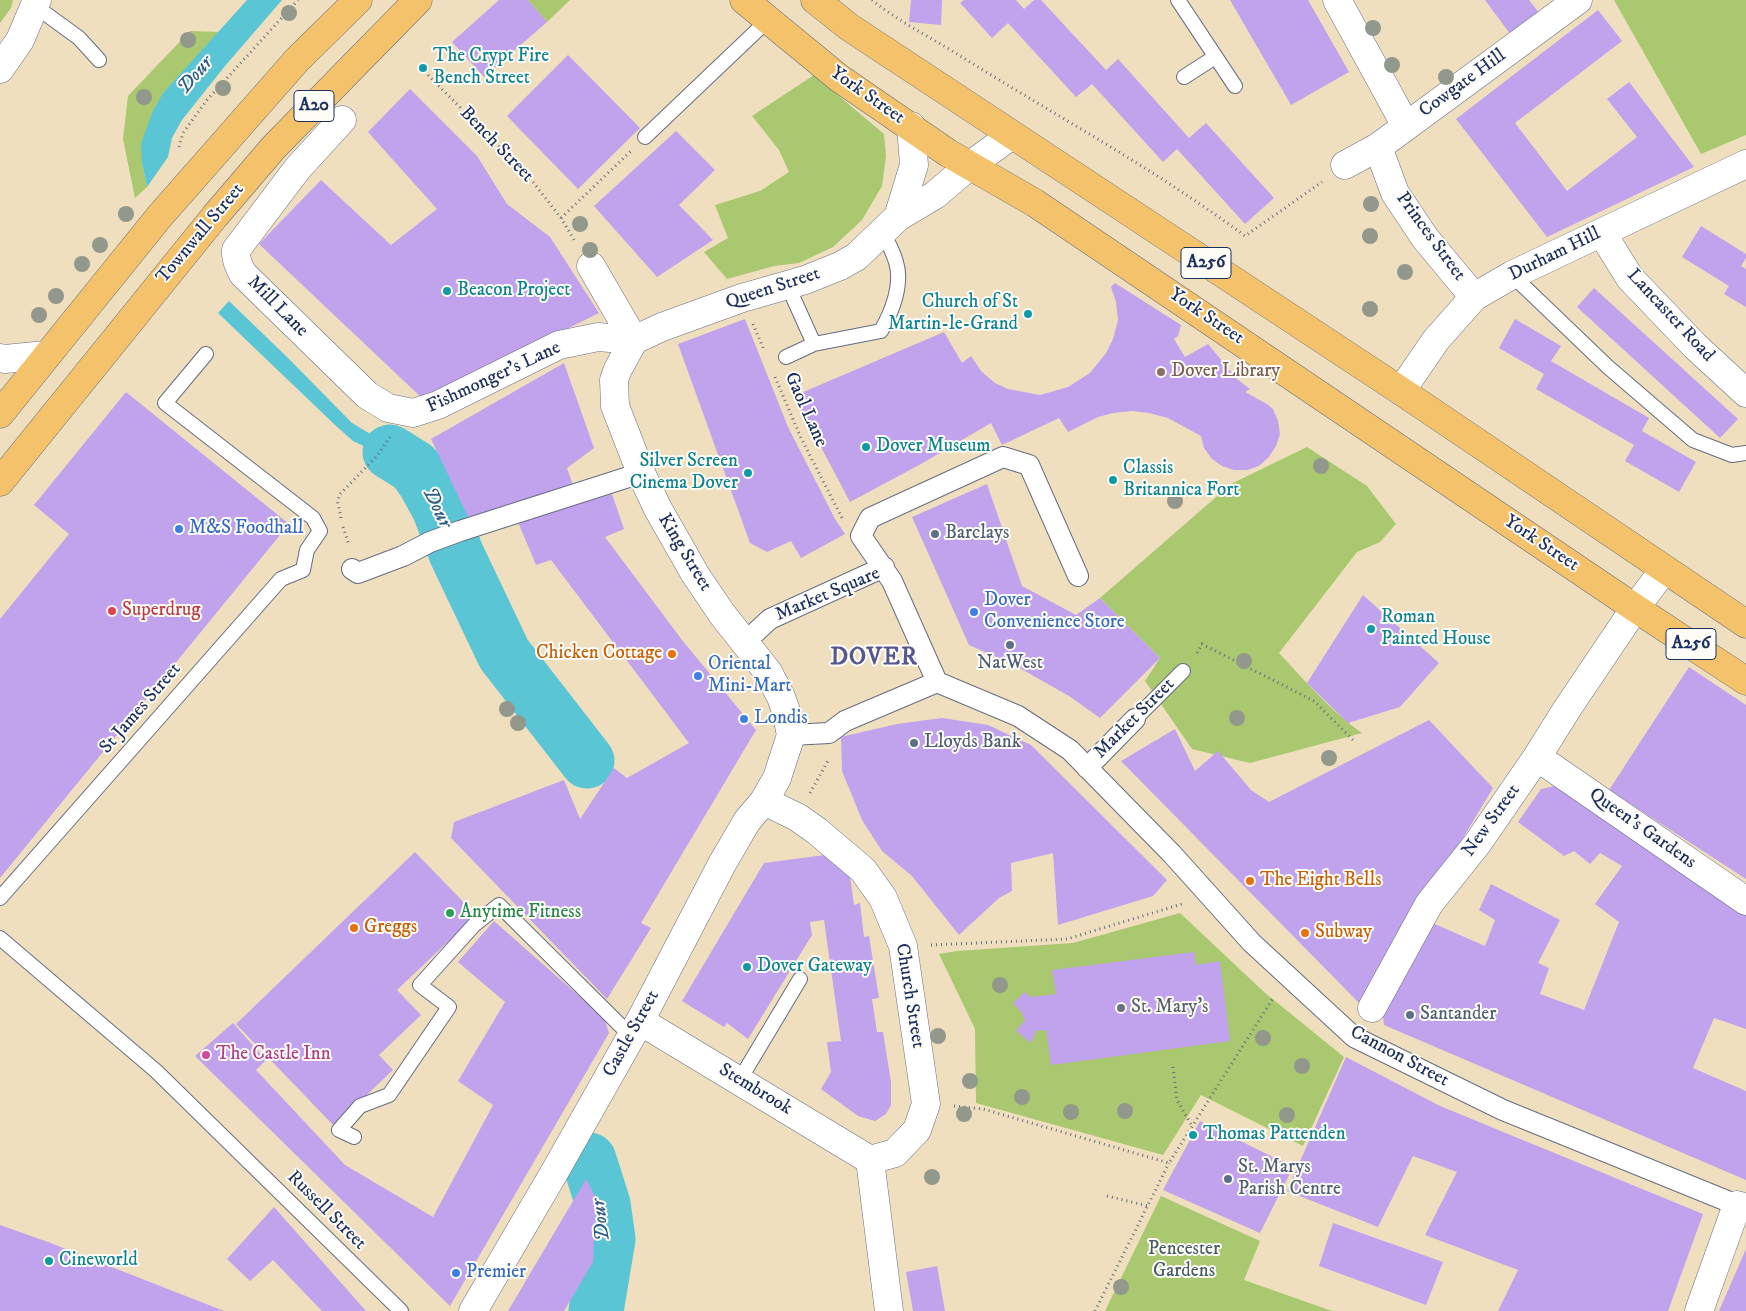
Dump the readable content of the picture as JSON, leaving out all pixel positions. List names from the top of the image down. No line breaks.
{"streets":{"main road":["York Street","A20","Townwall Street","A256"],"street":["Cowgate Hill","Princes Street","Durham Hill","Queen Street","Mill Lane","Lancaster Road","Fishmonger's Lane","King Street","Market Square","Market Street","New Street","Queen's Gardens","Church Street","Castle Street","Cannon Street","Stembrook"],"lane":["St James Street","Russell Street"],"path":["Bench Street","Gaol Lane"]},"crossings":[["Cowgate Hill","Princes Street"],["York Street","Queen Street"],["York Street","New Street"],["Princes Street","Durham Hill"],["Durham Hill","A256"],["Durham Hill","Lancaster Road"],["A256","Queen Street"],["A256","New Street"],["Queen Street","Fishmonger's Lane"],["Queen Street","King Street"],["Mill Lane","Fishmonger's Lane"],["Fishmonger's Lane","King Street"],["King Street","Market Square"],["King Street","Castle Street"],["Market Street","Cannon Street"],["New Street","Queen's Gardens"],["New Street","Cannon Street"],["Church Street","Castle Street"],["Castle Street","Stembrook"]],"districts":["DOVER"],"water":["Dour"],"parks":["Pencester Gardens"],"places":["The Crypt Fire Bench Street","Beacon Project","Church of St Martin-le-Grand","Dover Library","Dover Museum","Silver Screen Cinema Dover","Classis Britannica Fort","M&S Foodhall","Barclays","Superdrug","Dover Convenience Store","Roman Painted House","NatWest","Chicken Cottage","Oriental Mini-Mart","Londis","Lloyds Bank","The Eight Bells","Anytime Fitness","Greggs","Subway","Dover Gateway","St. Mary's","Santander","The Castle Inn","Thomas Pattenden","St. Marys Parish Centre","Cineworld","Premier"]}
